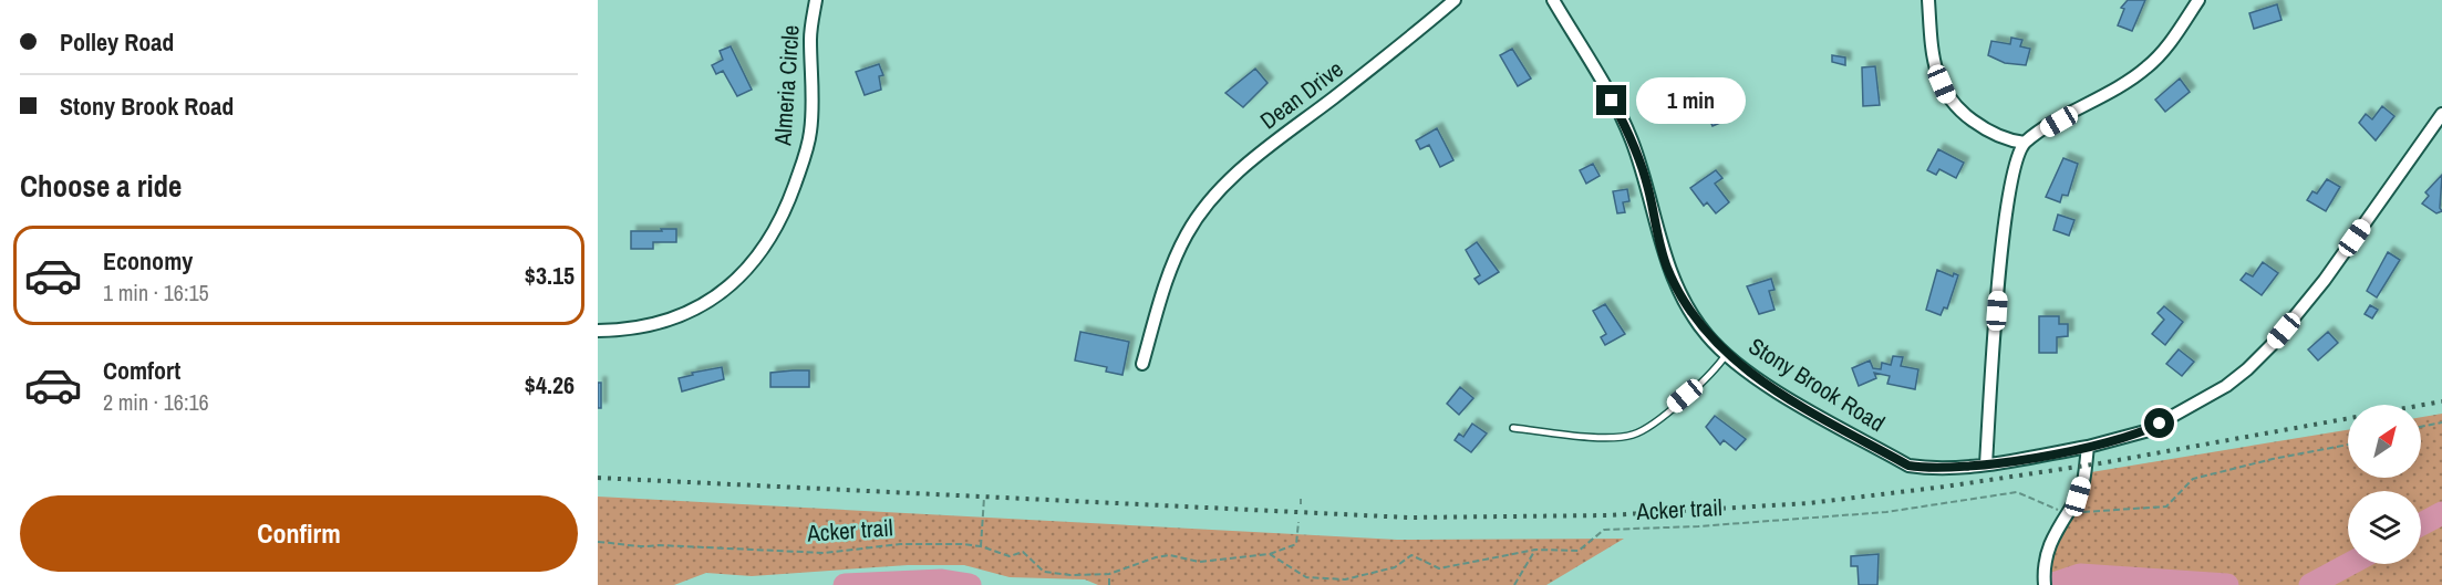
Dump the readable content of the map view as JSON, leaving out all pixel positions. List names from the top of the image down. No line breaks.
{"streets":{"street":["Almeria Circle","Dean Drive","Stony Brook Road"],"path":["Acker trail"]},"north":"top right","page":{"banner":["Polley Road","Stony Brook Road"],"bubble":"1 min","heading":"Choose a ride","list":[{"name":"Economy","note":"1 min · 16:15","value":"$3.15"},{"name":"Comfort","note":"2 min · 16:16","value":"$4.26"}],"buttons":"Confirm"}}
